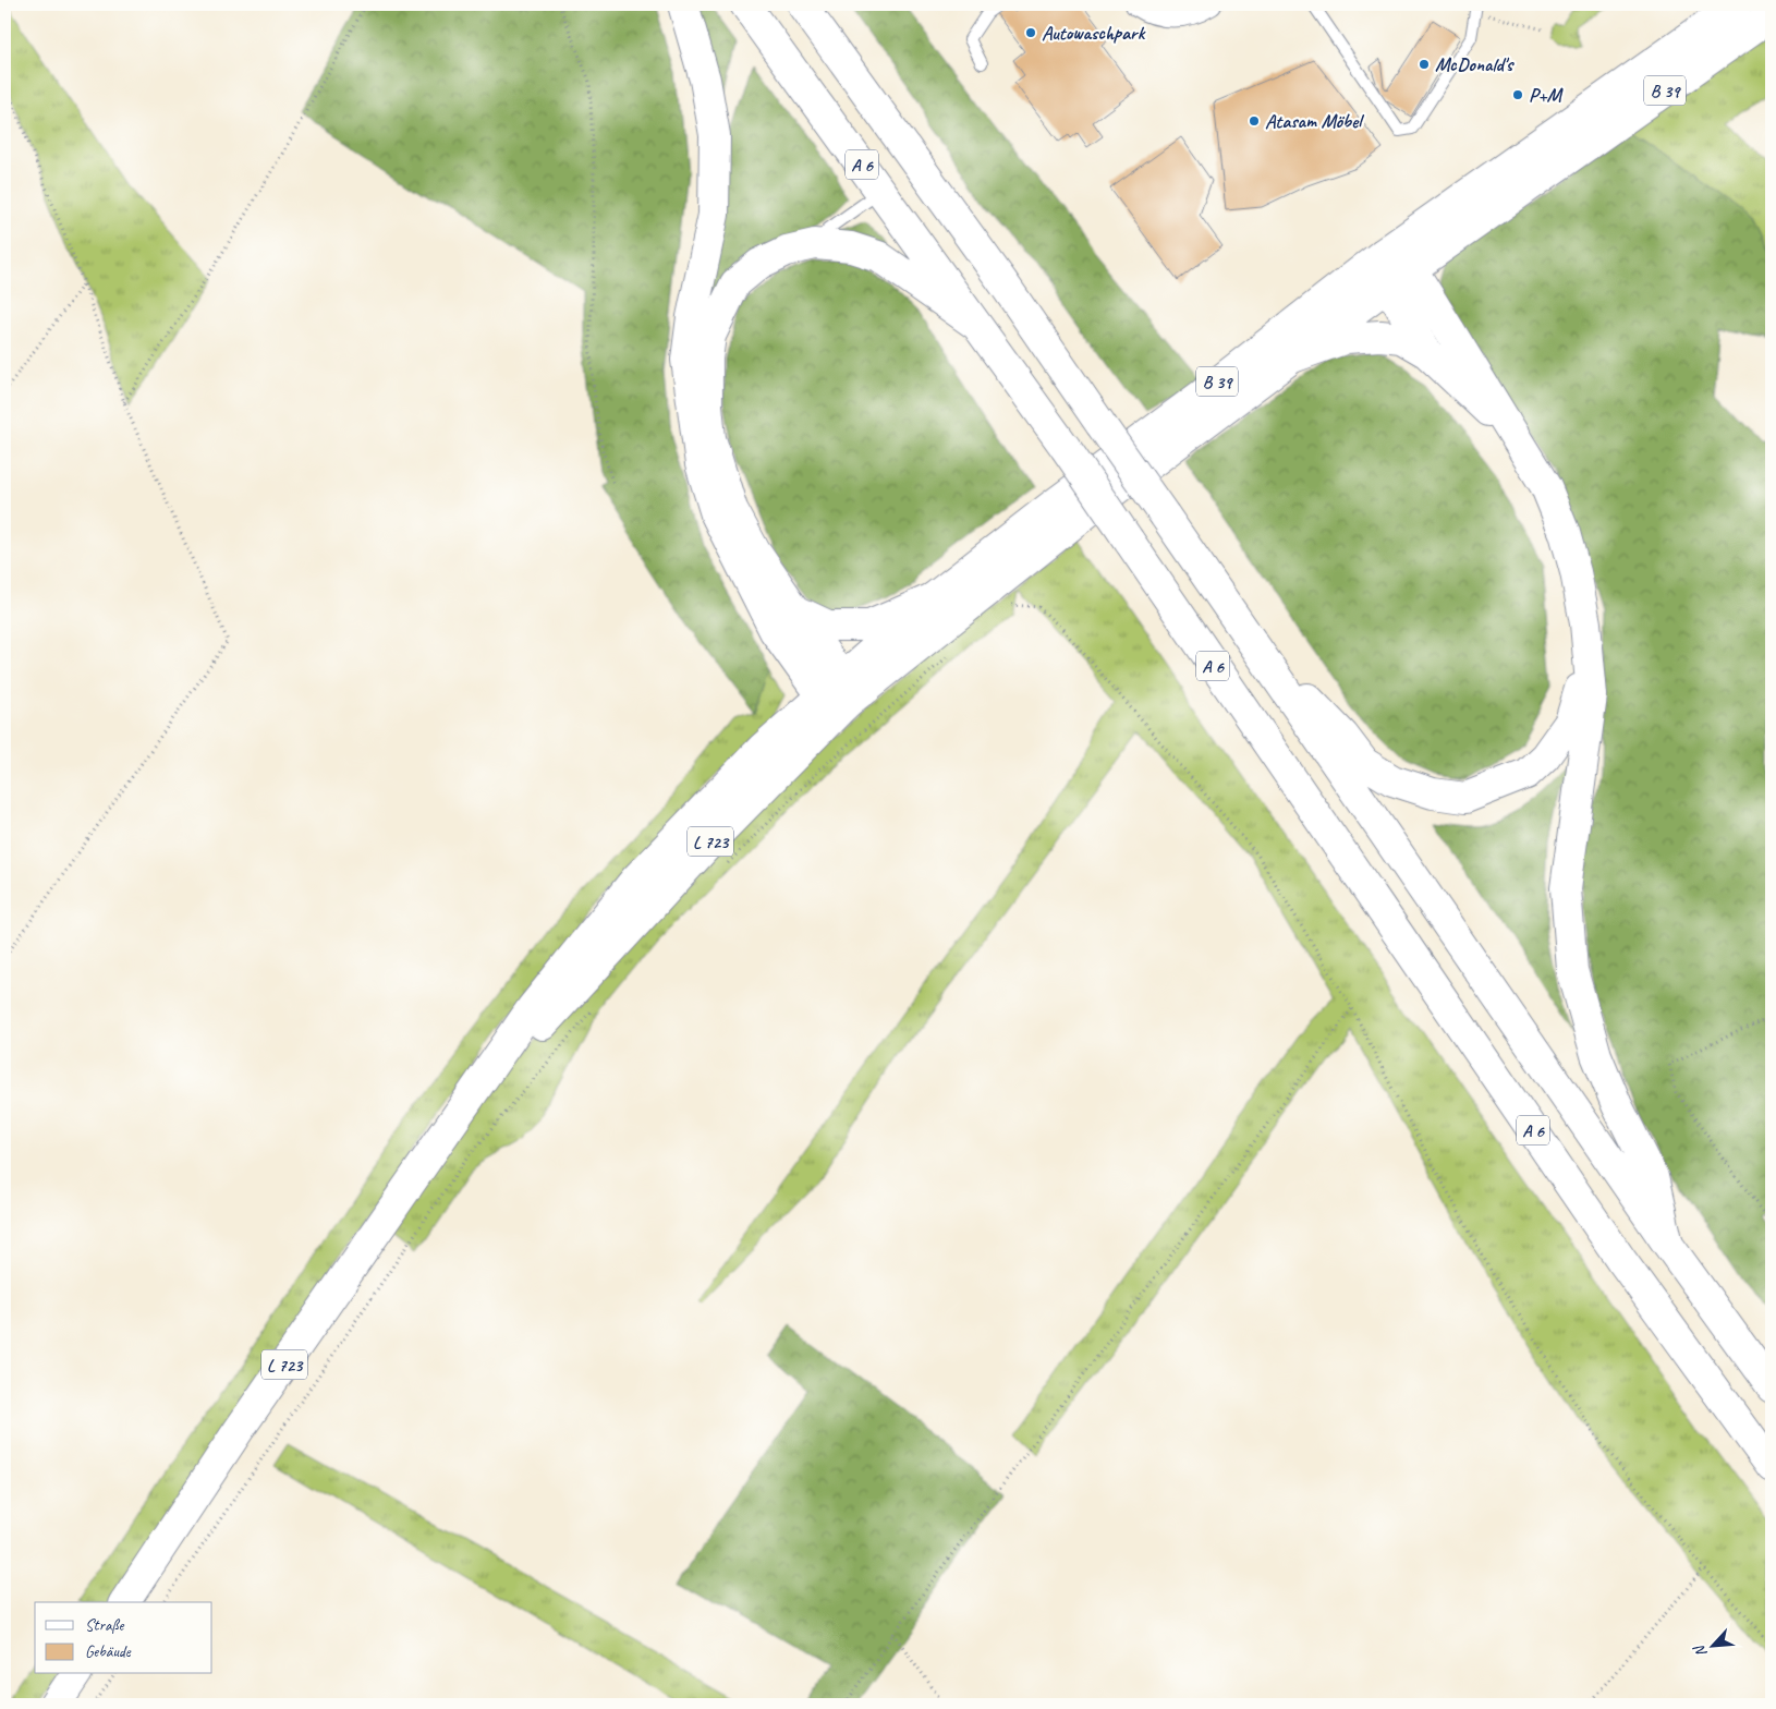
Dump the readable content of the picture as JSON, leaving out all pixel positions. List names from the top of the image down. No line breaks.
{"streets":{"main road":["B 39","A 6","L 723"]},"crossings":[["B 39","L 723"]],"places":["Autowaschpark","McDonald's","P+M","Atasam Möbel"],"legend":["Straße","Gebäude"],"north":"bottom left"}
